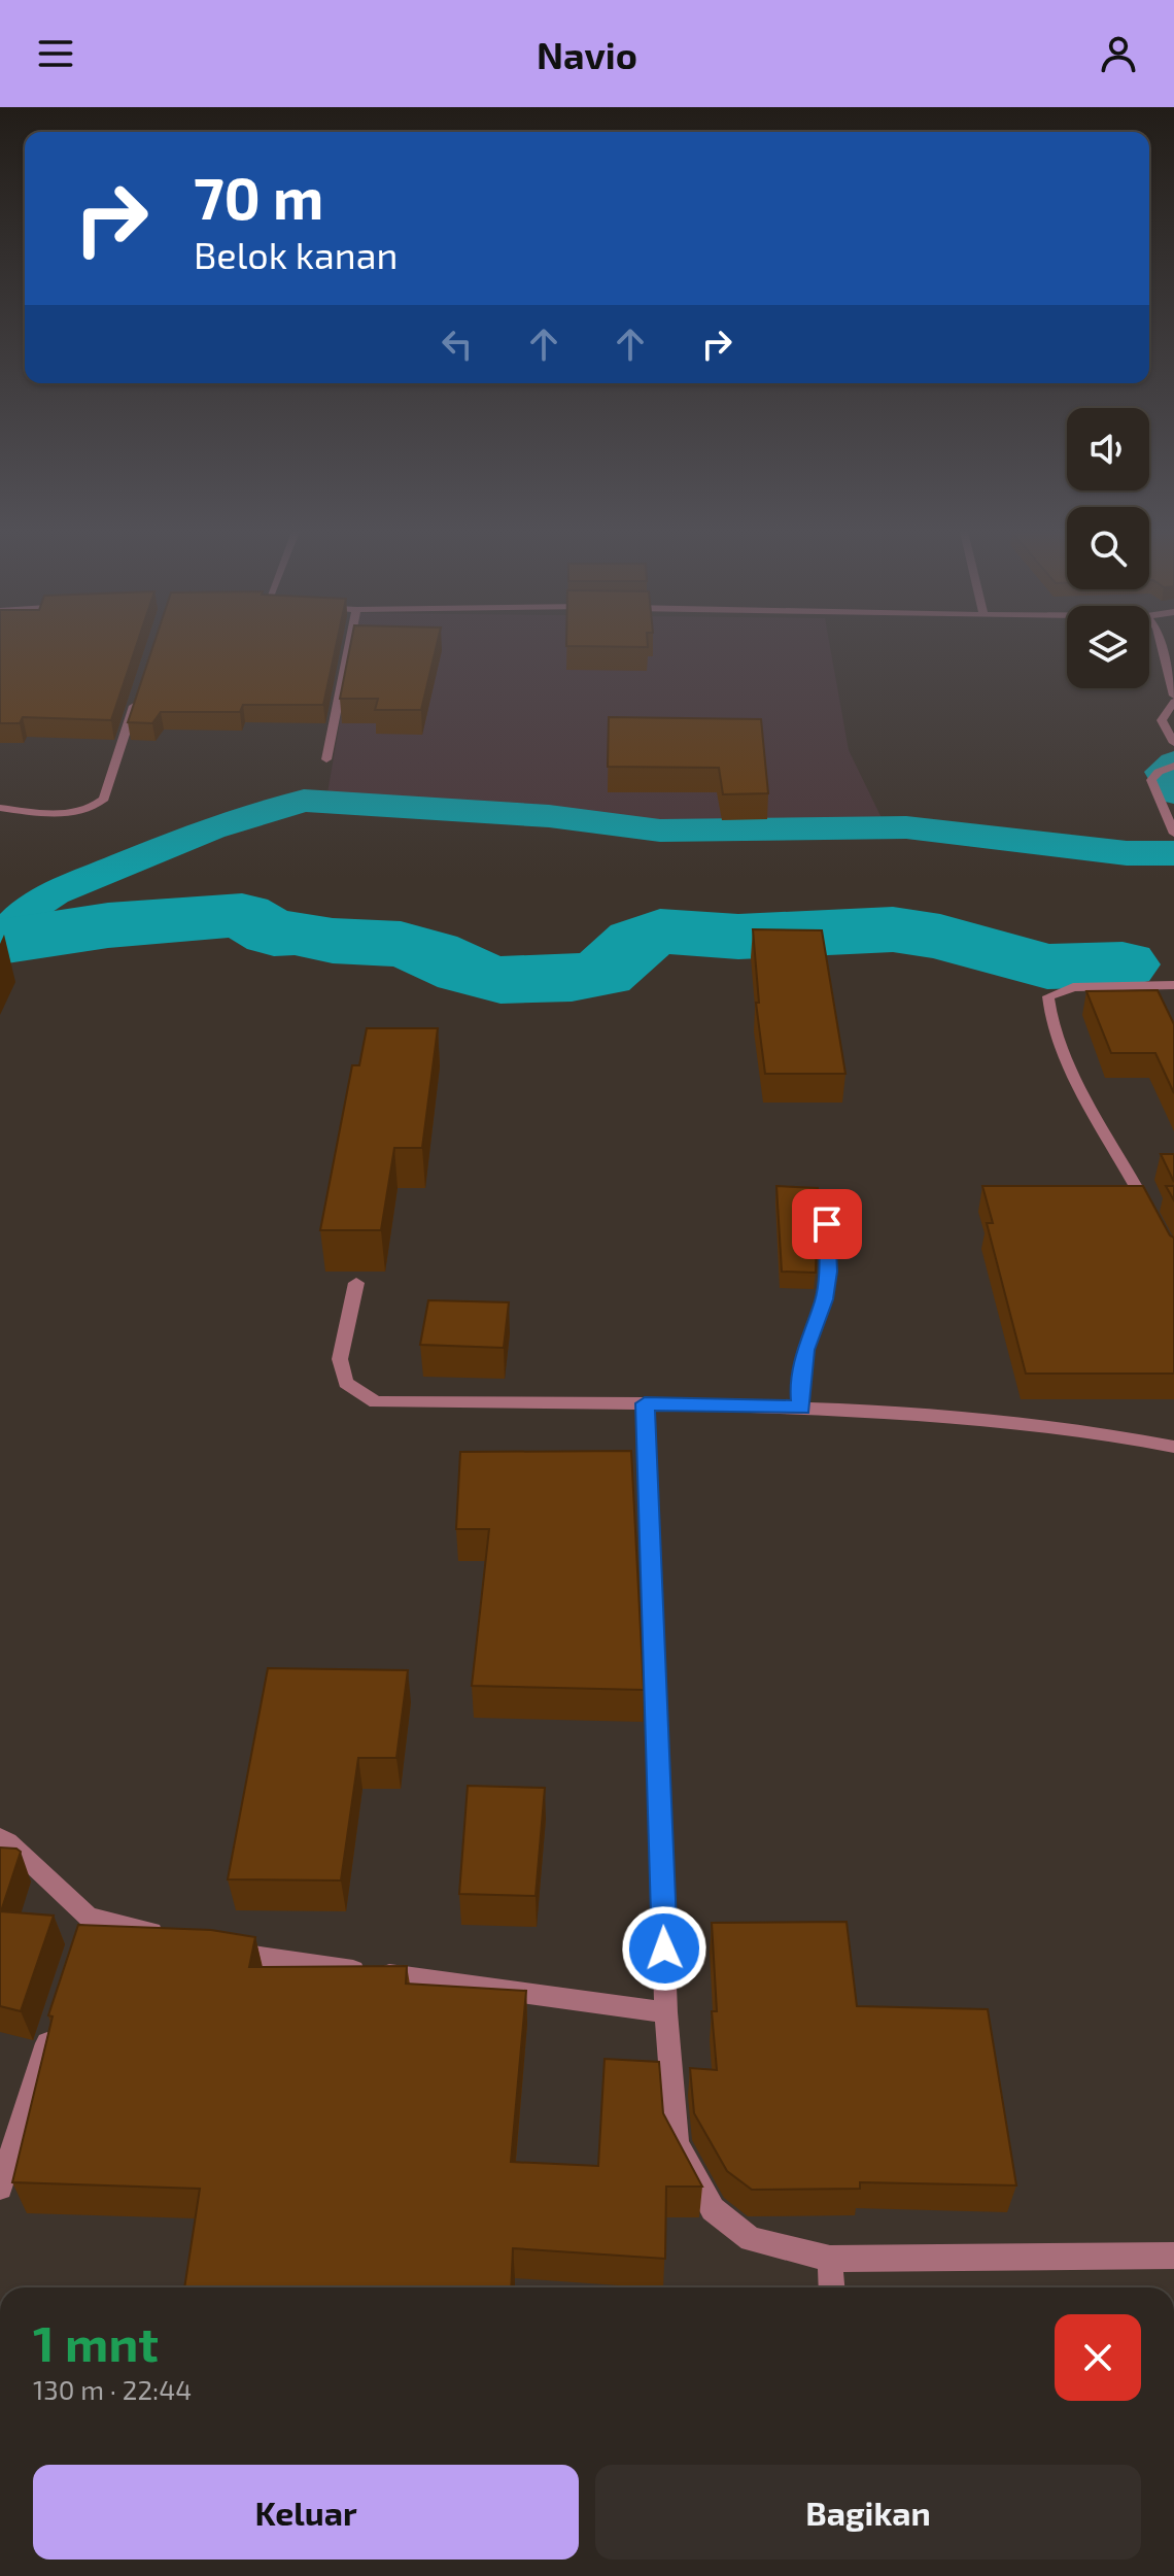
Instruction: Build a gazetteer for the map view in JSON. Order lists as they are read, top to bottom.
{
  "page": {
    "header": "Navio",
    "turn": ["70 m", "Belok kanan"],
    "heading": ["1 mnt", "130 m · 22:44"],
    "buttons": ["Keluar", "Bagikan"]
  }
}
